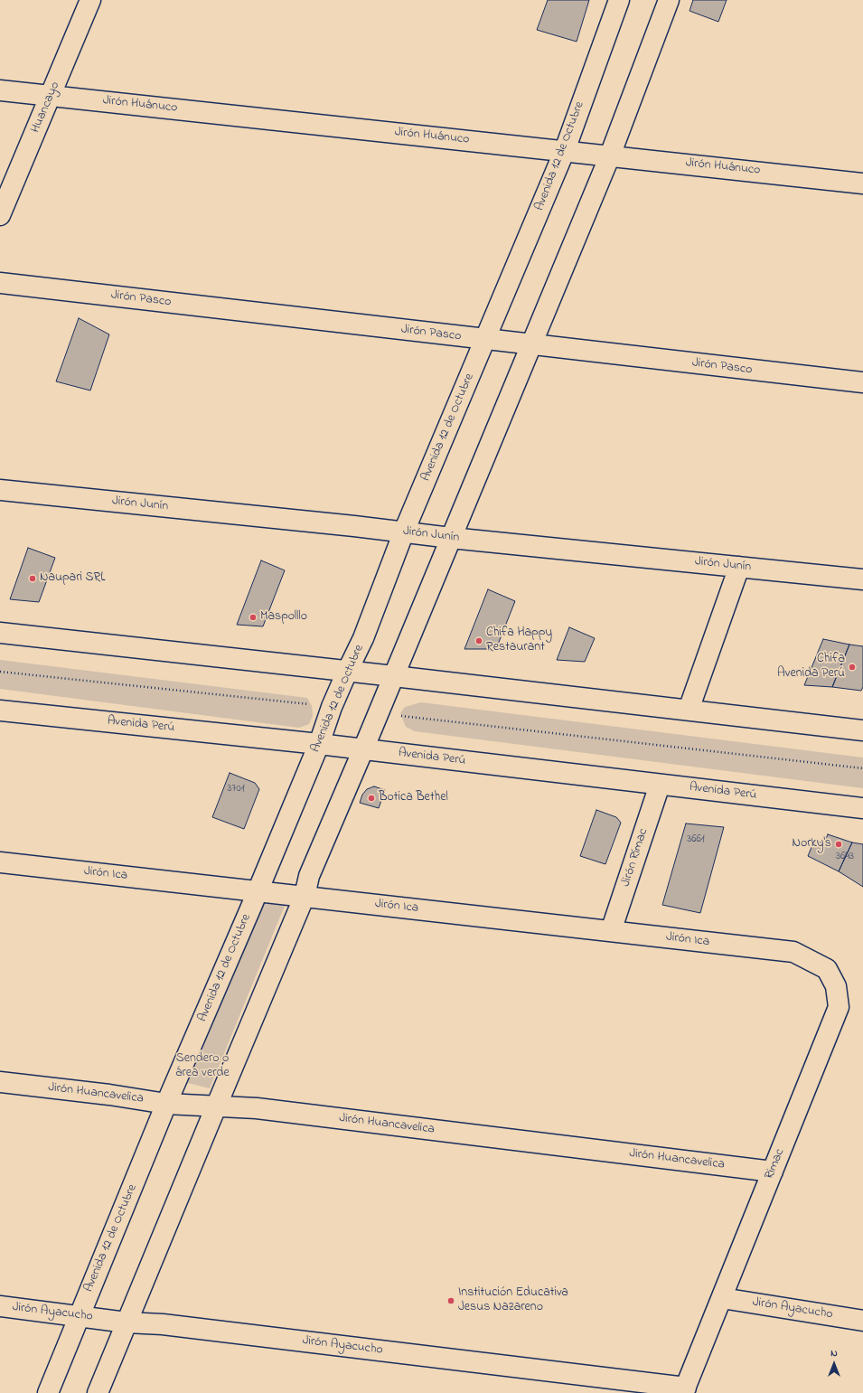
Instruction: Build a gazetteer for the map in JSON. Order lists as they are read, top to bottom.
{
  "streets": {
    "street": [
      "Jirón Huánuco",
      "Huancayo",
      "Avenida 12 de Octubre",
      "Jirón Pasco",
      "Jirón Junín",
      "Avenida Perú",
      "Jirón Rímac",
      "Jirón Ica",
      "Jirón Huancavelica",
      "Rimac",
      "Jirón Ayacucho"
    ]
  },
  "crossings": [
    ["Jirón Huánuco", "Huancayo"],
    ["Jirón Huánuco", "Avenida 12 de Octubre"],
    ["Avenida 12 de Octubre", "Jirón Pasco"],
    ["Avenida 12 de Octubre", "Jirón Junín"],
    ["Avenida 12 de Octubre", "Avenida Perú"],
    ["Avenida 12 de Octubre", "Jirón Ica"],
    ["Avenida 12 de Octubre", "Jirón Huancavelica"],
    ["Avenida 12 de Octubre", "Jirón Ayacucho"],
    ["Avenida Perú", "Jirón Rímac"],
    ["Jirón Rímac", "Jirón Ica"],
    ["Jirón Ica", "Rimac"],
    ["Jirón Huancavelica", "Rimac"],
    ["Rimac", "Jirón Ayacucho"]
  ],
  "parks": ["Sendero o área verde"],
  "places": [
    "Naupari SRL",
    "Maspolllo",
    "Chifa Happy Restaurant",
    "Chifa Avenida Perú",
    "Botica Bethel",
    "Norky's",
    "Institución Educativa Jesus Nazareno"
  ],
  "house_numbers": ["3701", "3661", "3643"],
  "north": "top"
}
